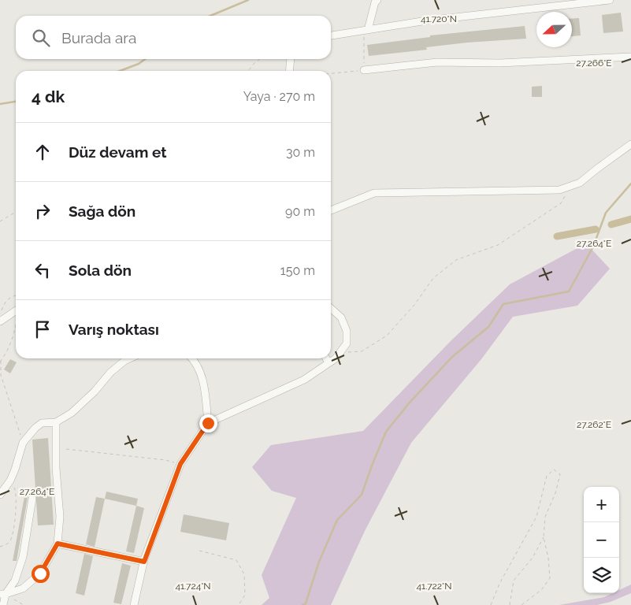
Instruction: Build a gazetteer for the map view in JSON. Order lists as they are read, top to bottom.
{
  "north": "left",
  "page": {
    "search": "Burada ara",
    "heading": ["4 dk", "Yaya · 270 m"],
    "list": [
      ["Düz devam et", "30 m"],
      ["Sağa dön", "90 m"],
      ["Sola dön", "150 m"],
      "Varış noktası"
    ],
    "map_buttons": ["+", "−"]
  },
  "coordinates": [
    "41.720°N",
    "27.266°E",
    "27.264°E",
    "27.262°E",
    "41.724°N",
    "41.722°N"
  ]
}
